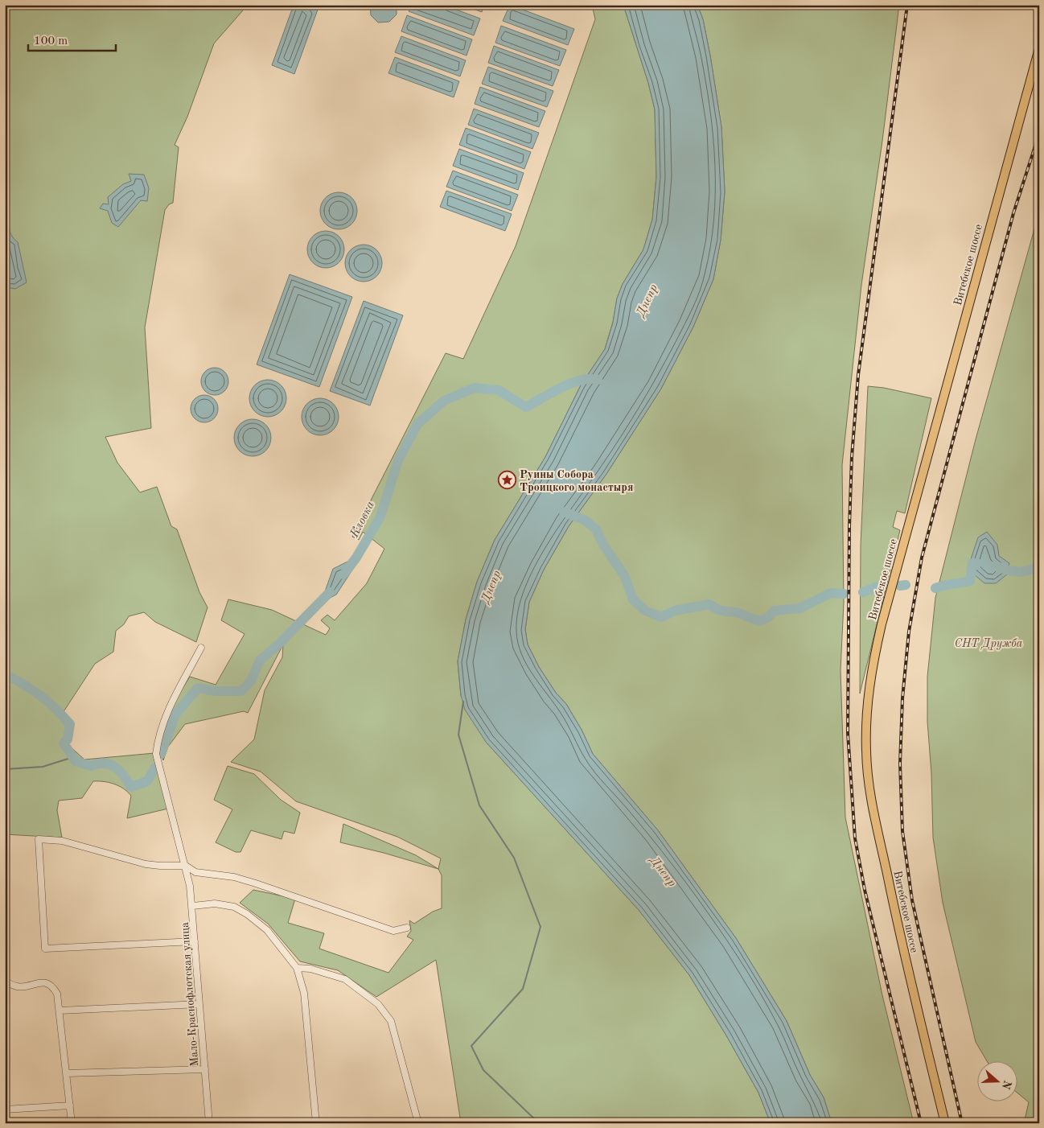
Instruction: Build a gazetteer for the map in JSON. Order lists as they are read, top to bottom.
{
  "streets": {
    "main road": ["Витебское шоссе"],
    "street": ["Мало-Краснофлотская улица"]
  },
  "water": ["Днепр", "Кловка"],
  "parks": ["СНТ Дружба"],
  "places": {
    "place": ["Руины Собора Троицкого монастыря"]
  },
  "scale_bar": "100 m",
  "north": "right"
}
